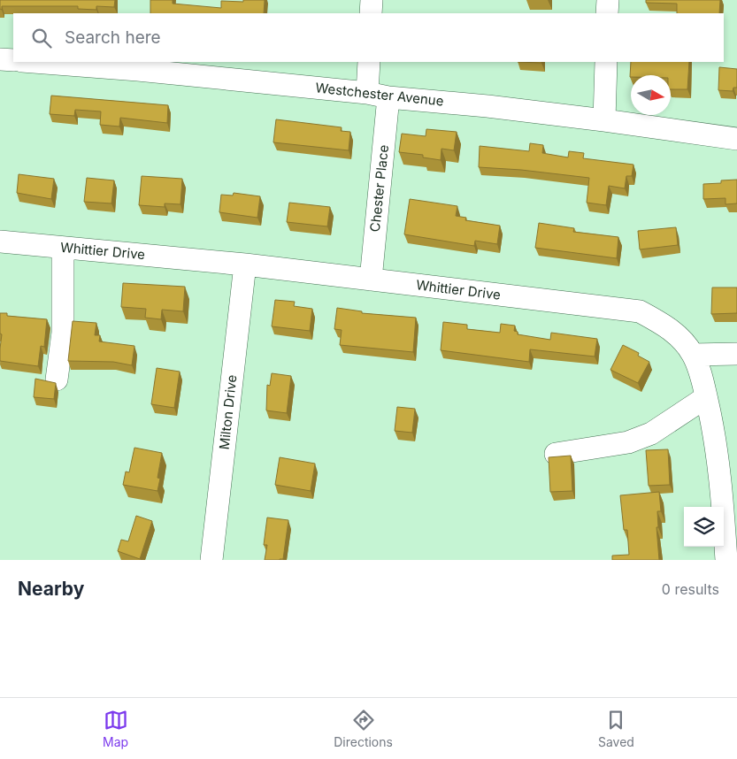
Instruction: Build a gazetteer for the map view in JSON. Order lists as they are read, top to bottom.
{
  "streets": {
    "street": [
      "Westchester Avenue",
      "Chester Place",
      "Whittier Drive",
      "Milton Drive"
    ]
  },
  "crossings": [
    ["Westchester Avenue", "Chester Place"],
    ["Chester Place", "Whittier Drive"],
    ["Whittier Drive", "Milton Drive"]
  ],
  "north": "right",
  "page": {
    "search": "Search here",
    "heading": ["Nearby", "0 results"],
    "nav": ["Map", "Directions", "Saved"]
  }
}
